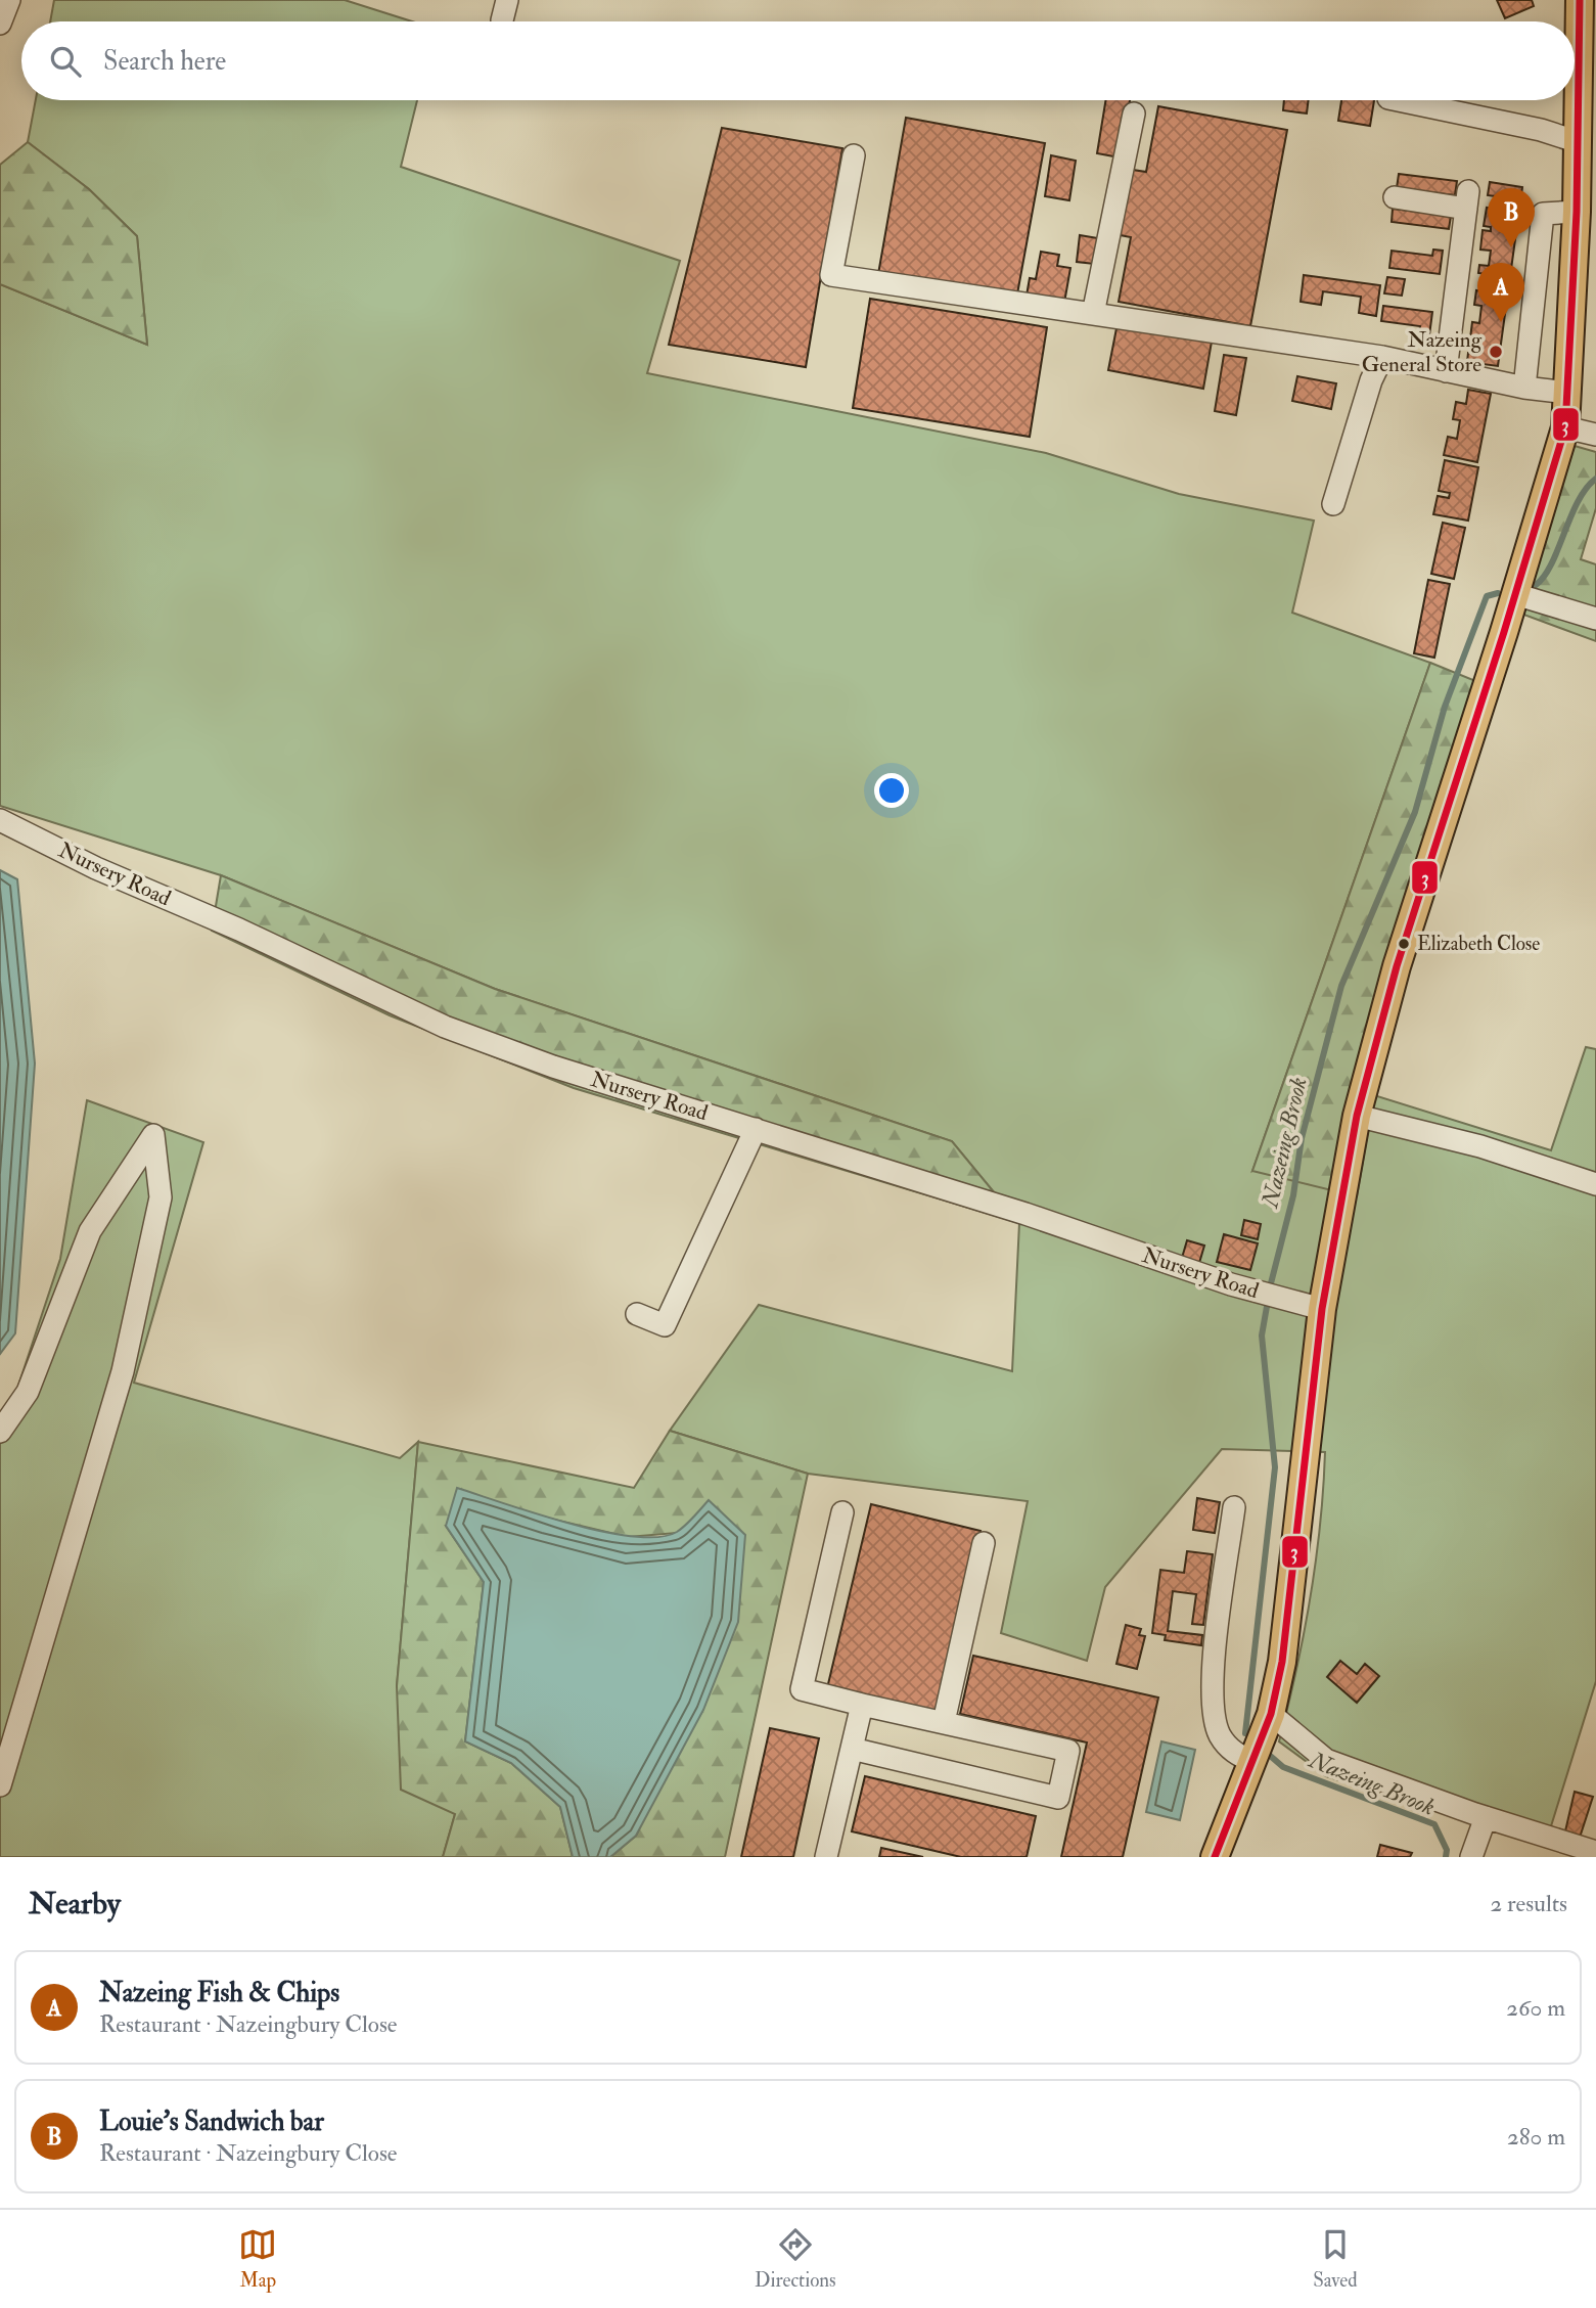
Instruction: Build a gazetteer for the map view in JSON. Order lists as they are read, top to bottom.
{
  "streets": {
    "street": ["Nursery Road"]
  },
  "water": ["Nazeing Brook"],
  "places": ["Nazeing General Store", "Elizabeth Close"],
  "lines": ["transit line 3"],
  "page": {
    "search": "Search here",
    "pins": ["B", "A"],
    "heading": ["Nearby", "2 results"],
    "list": [
      {
        "mark": "A",
        "name": "Nazeing Fish & Chips",
        "note": "Restaurant · Nazeingbury Close",
        "value": "260 m"
      },
      {
        "mark": "B",
        "name": "Louie’s Sandwich bar",
        "note": "Restaurant · Nazeingbury Close",
        "value": "280 m"
      }
    ],
    "nav": ["Map", "Directions", "Saved"]
  }
}
